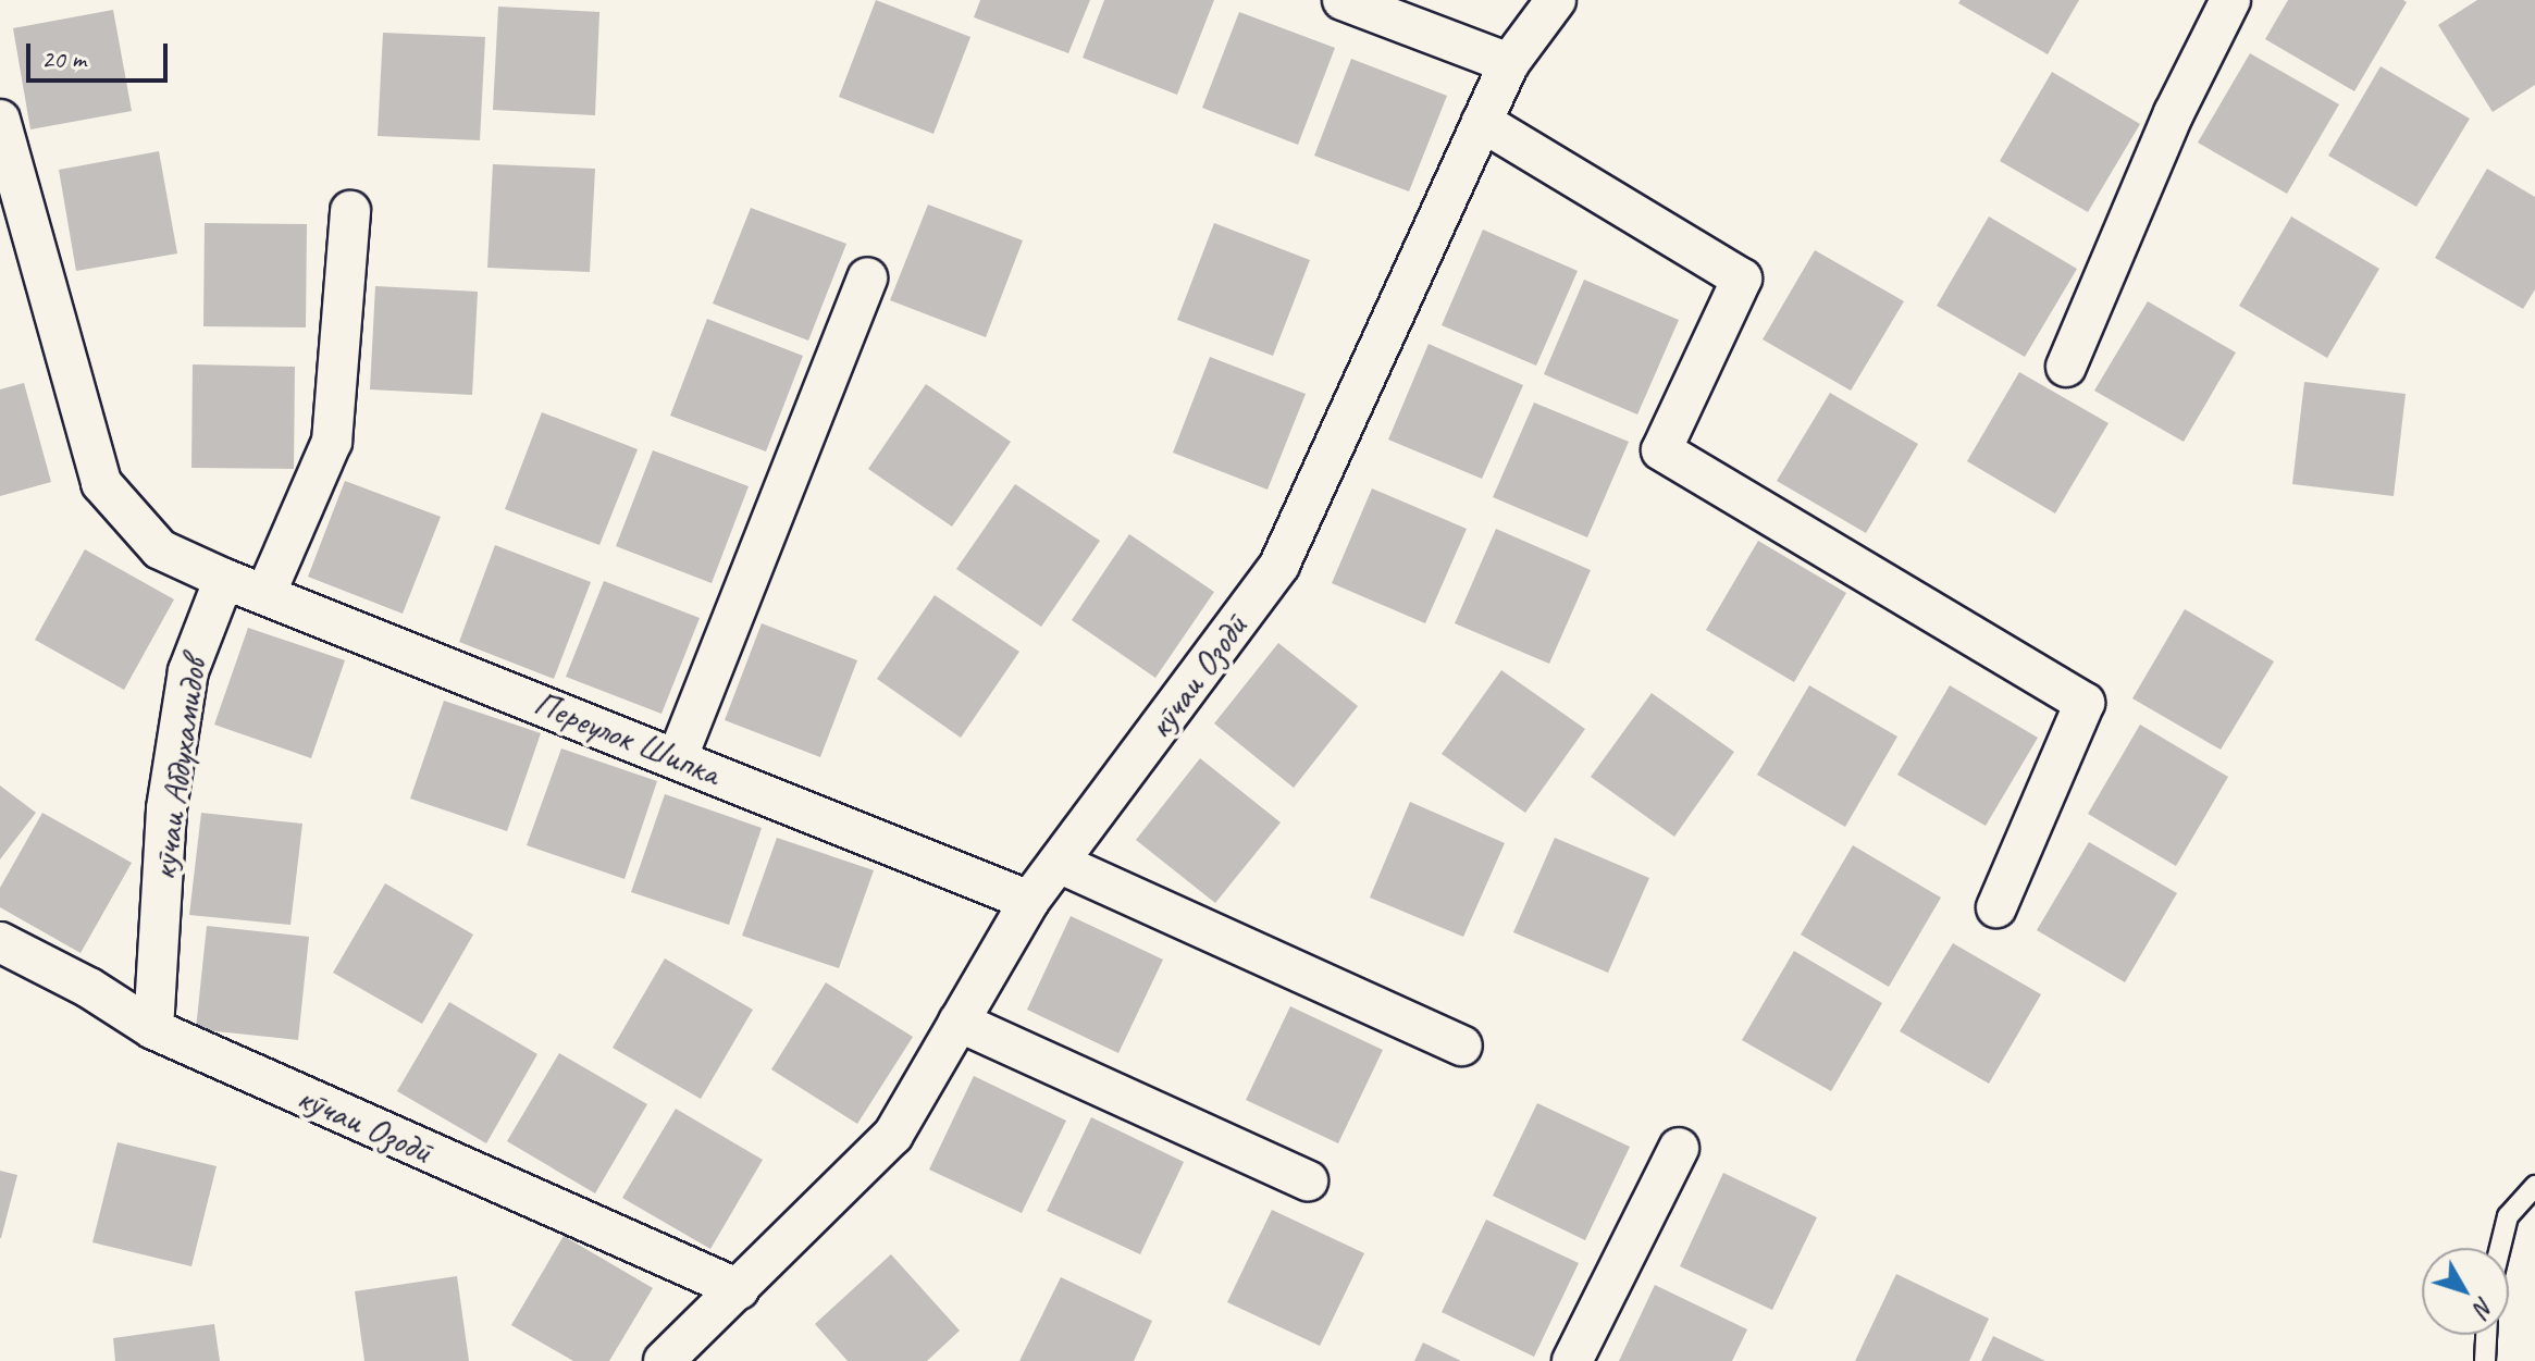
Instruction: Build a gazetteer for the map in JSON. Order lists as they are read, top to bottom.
{
  "streets": {
    "street": ["кӯчаи Озодӣ", "Переулок Шипка", "кӯчаи Абдухамидов"]
  },
  "crossings": [
    ["кӯчаи Озодӣ", "Переулок Шипка"],
    ["кӯчаи Озодӣ", "кӯчаи Абдухамидов"],
    ["Переулок Шипка", "кӯчаи Абдухамидов"]
  ],
  "scale_bar": "20 m",
  "north": "bottom right"
}
